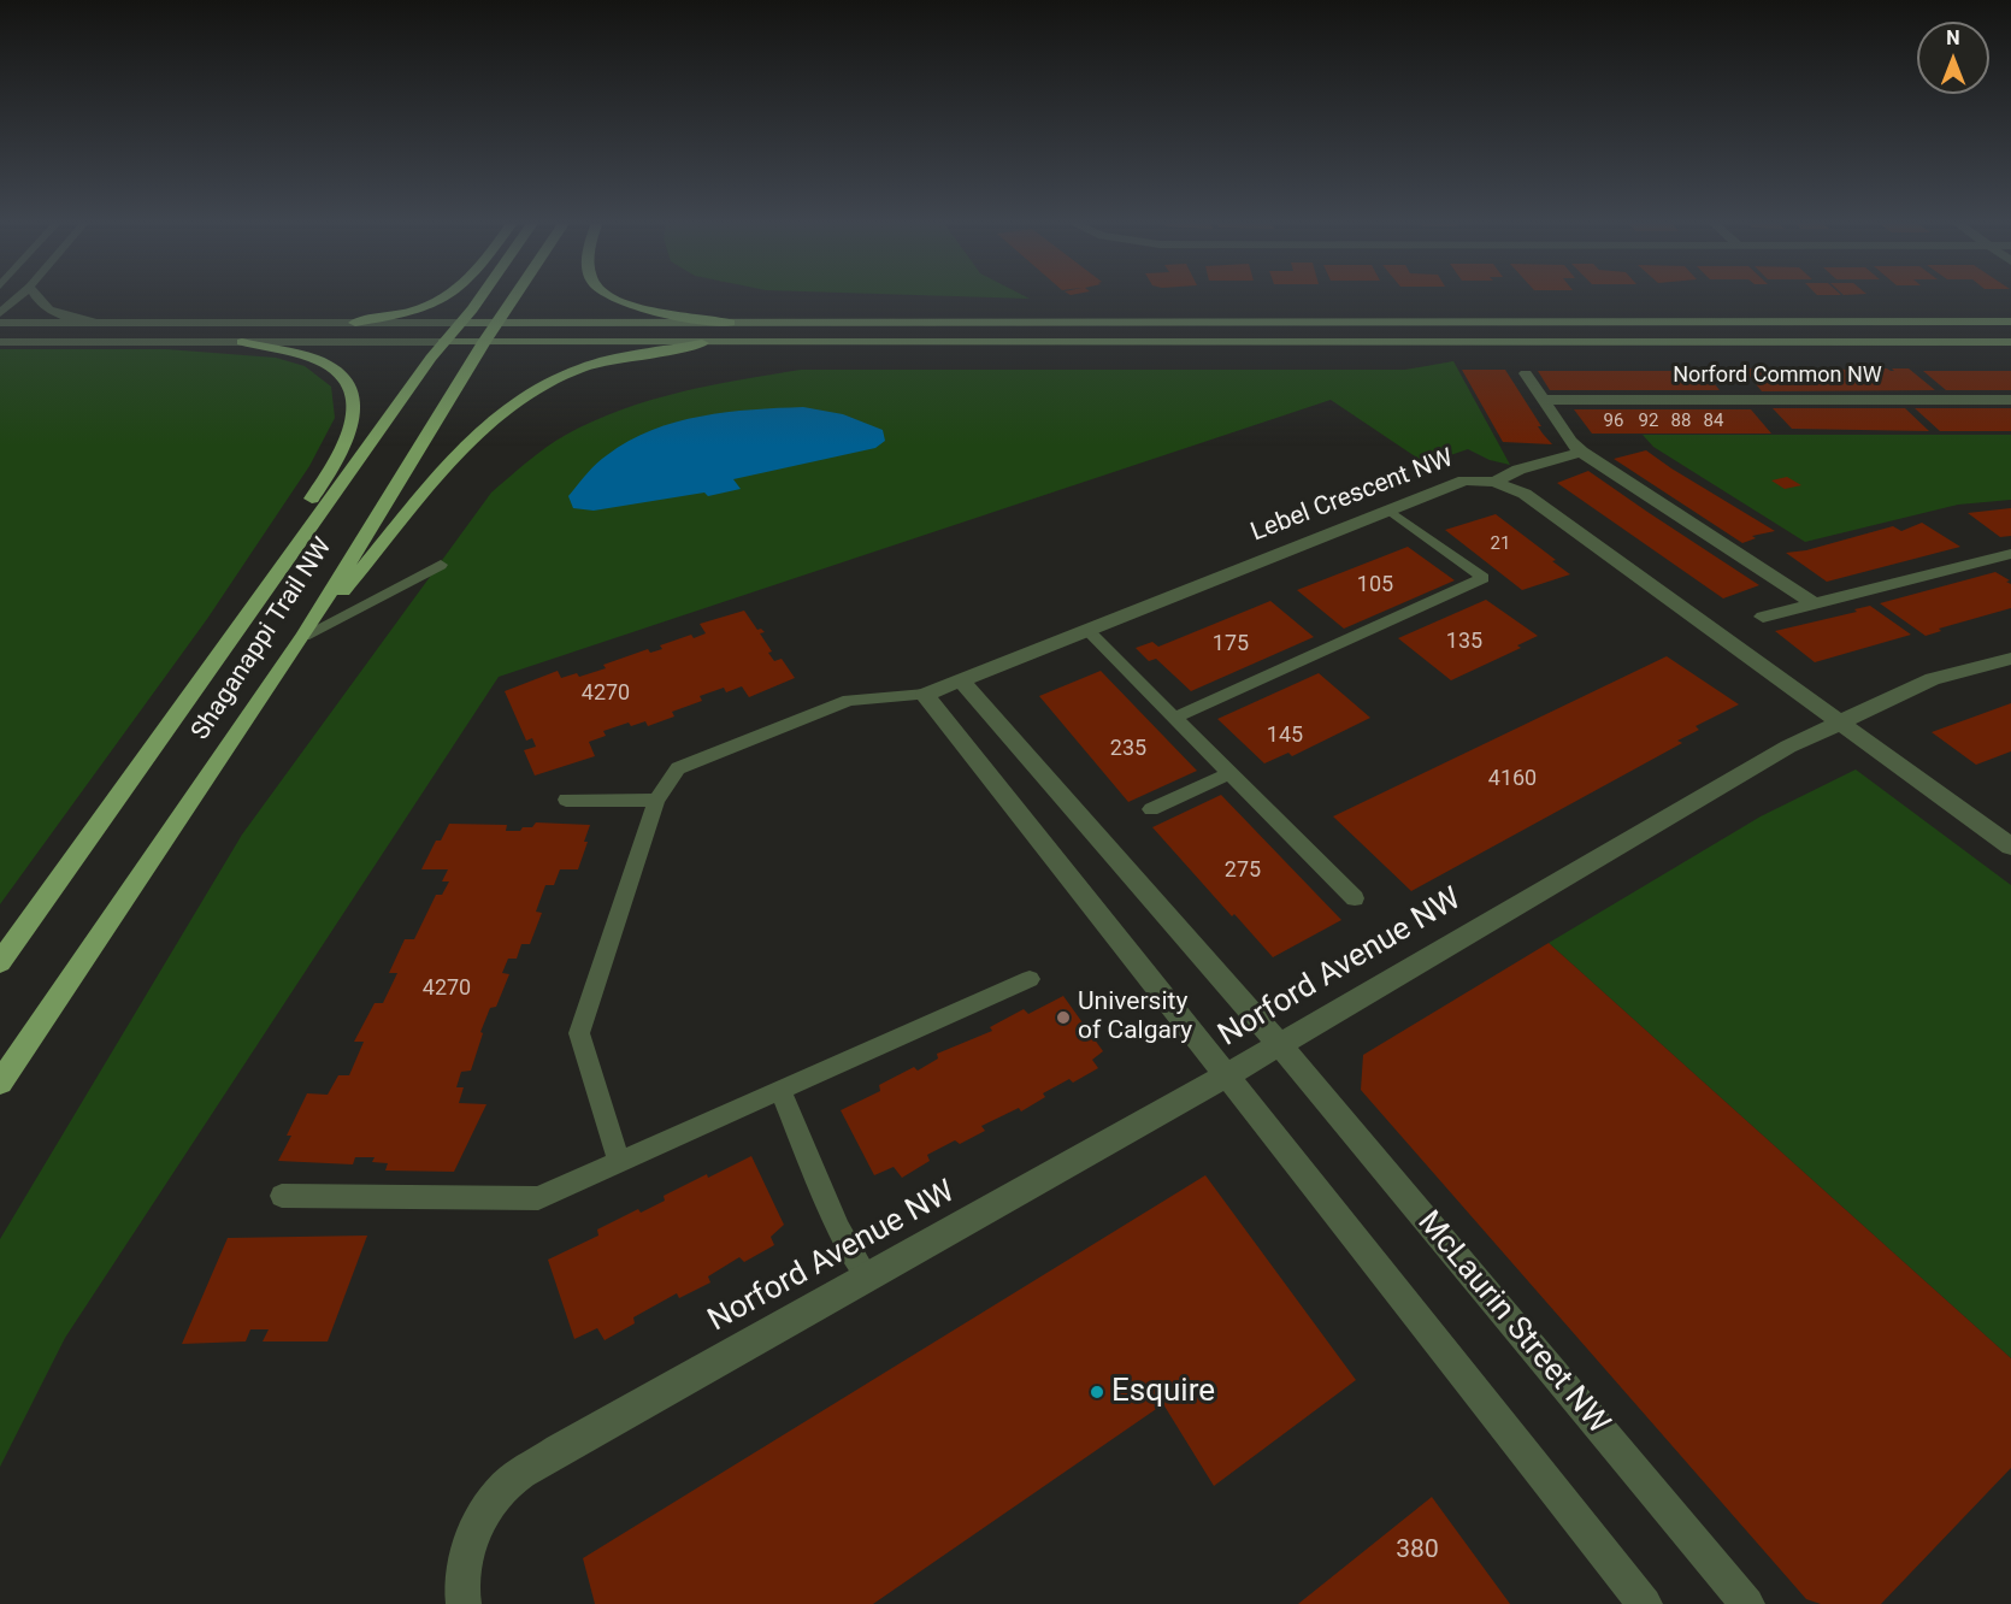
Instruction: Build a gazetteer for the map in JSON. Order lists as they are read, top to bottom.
{
  "streets": {
    "main road": ["Shaganappi Trail NW"],
    "street": [
      "Norford Common NW",
      "Lebel Crescent NW",
      "Norford Avenue NW",
      "McLaurin Street NW"
    ]
  },
  "crossings": [
    ["Lebel Crescent NW", "Norford Avenue NW"],
    ["Norford Avenue NW", "McLaurin Street NW"]
  ],
  "places": ["University of Calgary", "Esquire"],
  "house_numbers": [
    "96",
    "92",
    "88",
    "84",
    "21",
    "105",
    "135",
    "175",
    "4270",
    "145",
    "235",
    "4160",
    "275",
    "4270",
    "380"
  ],
  "north": "top"
}
